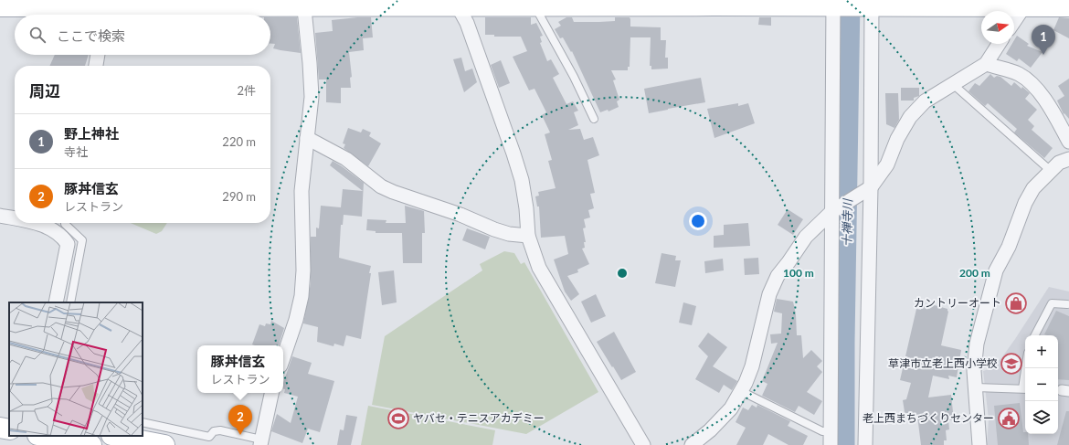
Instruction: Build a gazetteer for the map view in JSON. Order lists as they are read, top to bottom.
{
  "water": ["十禅寺川"],
  "places": {
    "shop": ["カントリーオート"],
    "school or university": ["草津市立老上西小学校"],
    "sports": ["ヤバセ・テニスアカデミー"],
    "public building": ["老上西まちづくりセンター"]
  },
  "north": "right",
  "page": {
    "search": "ここで検索",
    "pins": ["1", "2"],
    "heading": ["周辺", "2件"],
    "list": [
      {
        "mark": "1",
        "name": "野上神社",
        "note": "寺社",
        "value": "220 m"
      },
      {
        "mark": "2",
        "name": "豚丼信玄",
        "note": "レストラン",
        "value": "290 m"
      }
    ],
    "map_buttons": ["+", "−"],
    "popup": ["豚丼信玄", "レストラン"]
  },
  "rings": ["100 m", "200 m"]
}
